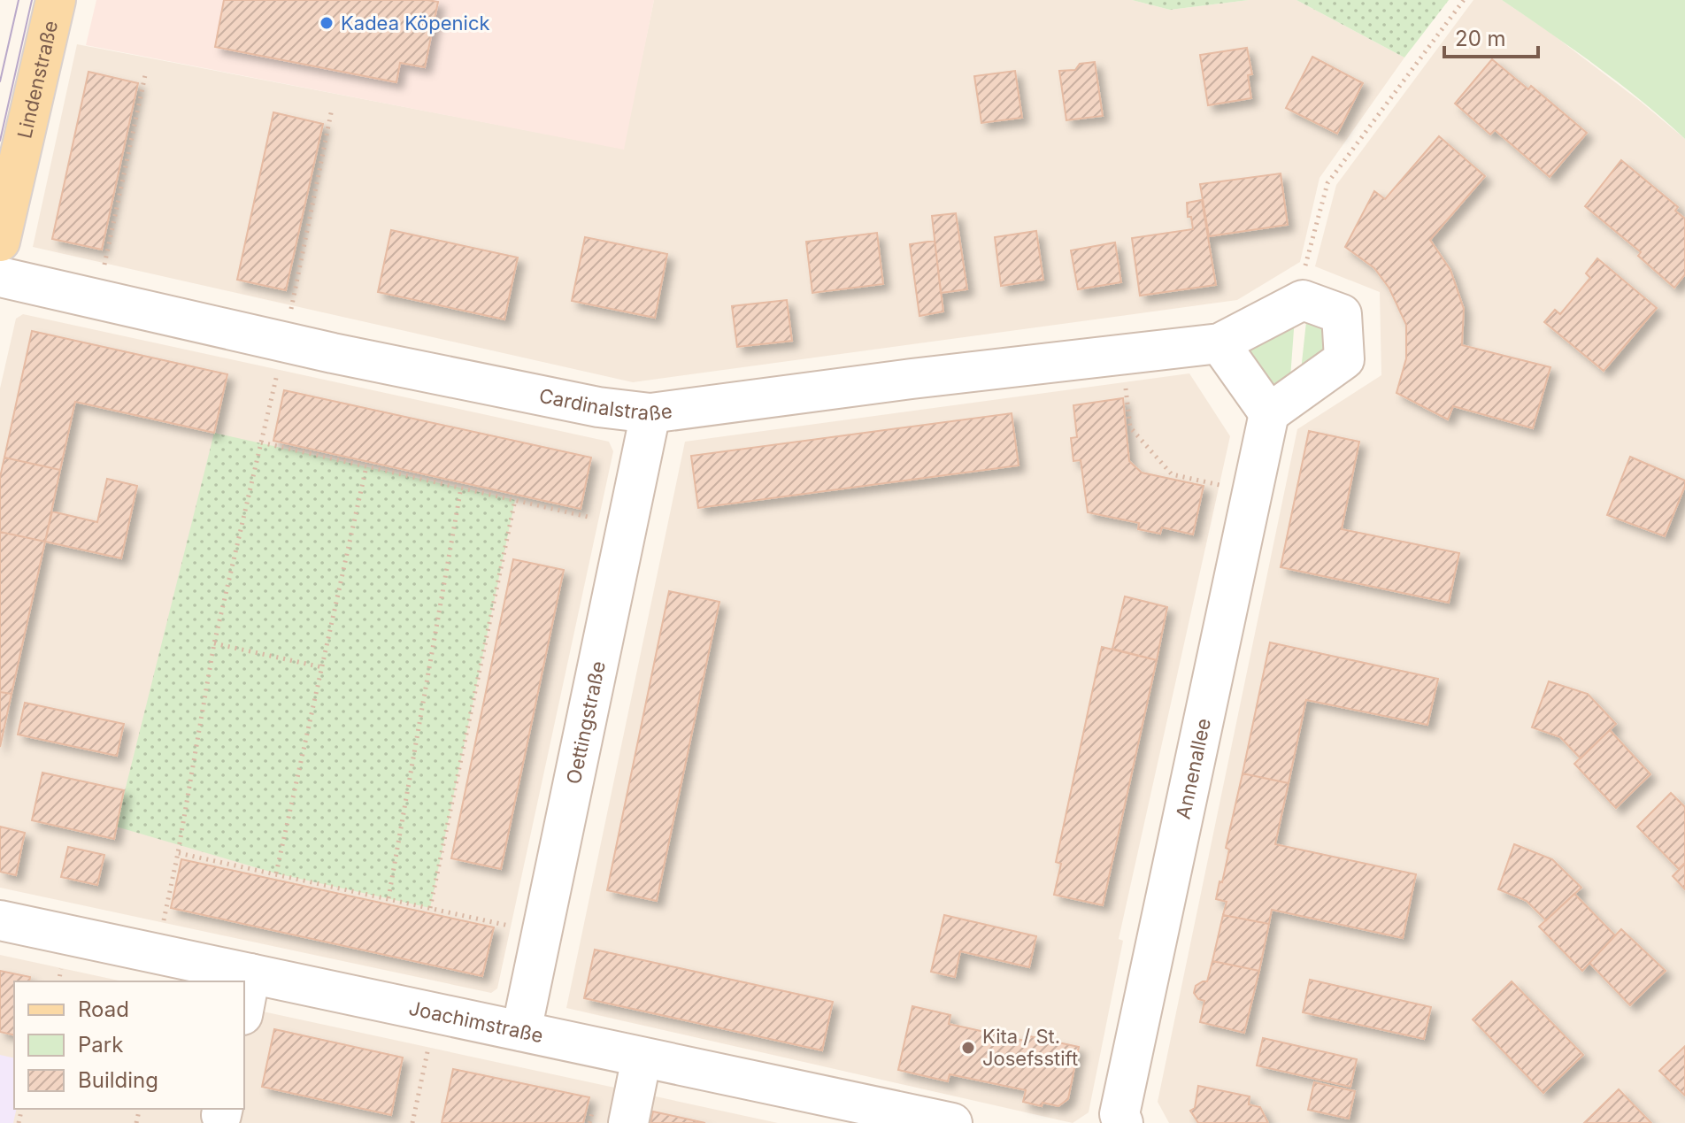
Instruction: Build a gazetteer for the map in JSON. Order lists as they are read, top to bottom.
{
  "streets": {
    "main road": ["Lindenstraße"],
    "street": [
      "Cardinalstraße",
      "Oettingstraße",
      "Annenallee",
      "Joachimstraße"
    ]
  },
  "crossings": [
    ["Cardinalstraße", "Oettingstraße"],
    ["Oettingstraße", "Joachimstraße"]
  ],
  "places": ["Kadea Köpenick", "Kita / St. Josefsstift"],
  "legend": ["Road", "Park", "Building"],
  "scale_bar": "20 m"
}
